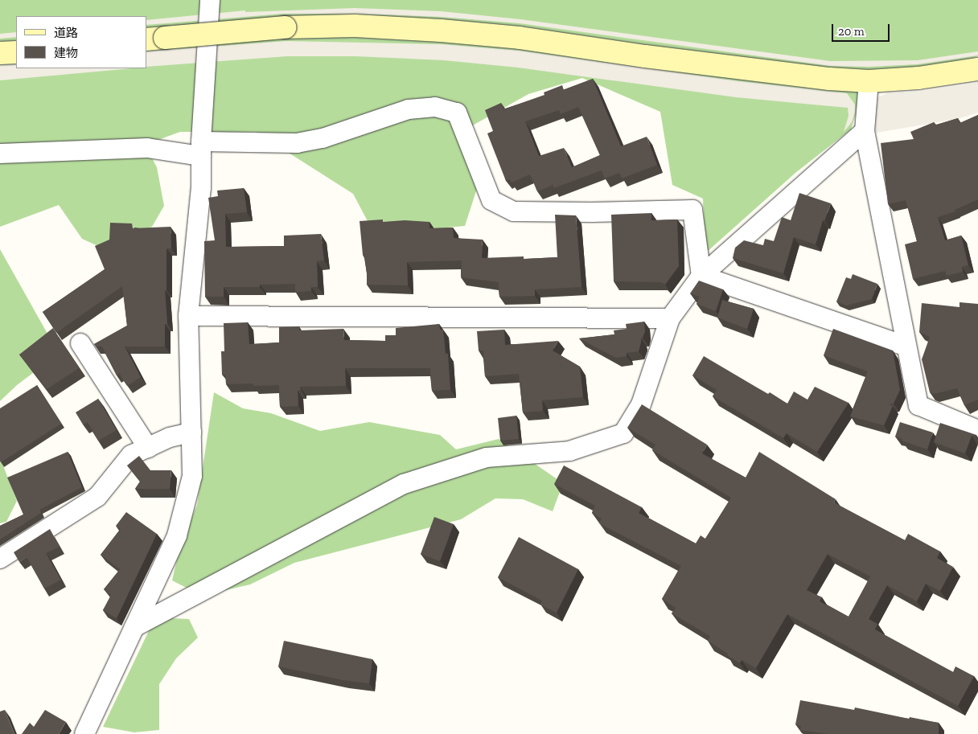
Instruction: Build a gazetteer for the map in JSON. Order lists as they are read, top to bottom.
{
  "legend": ["道路", "建物"],
  "scale_bar": "20 m"
}
